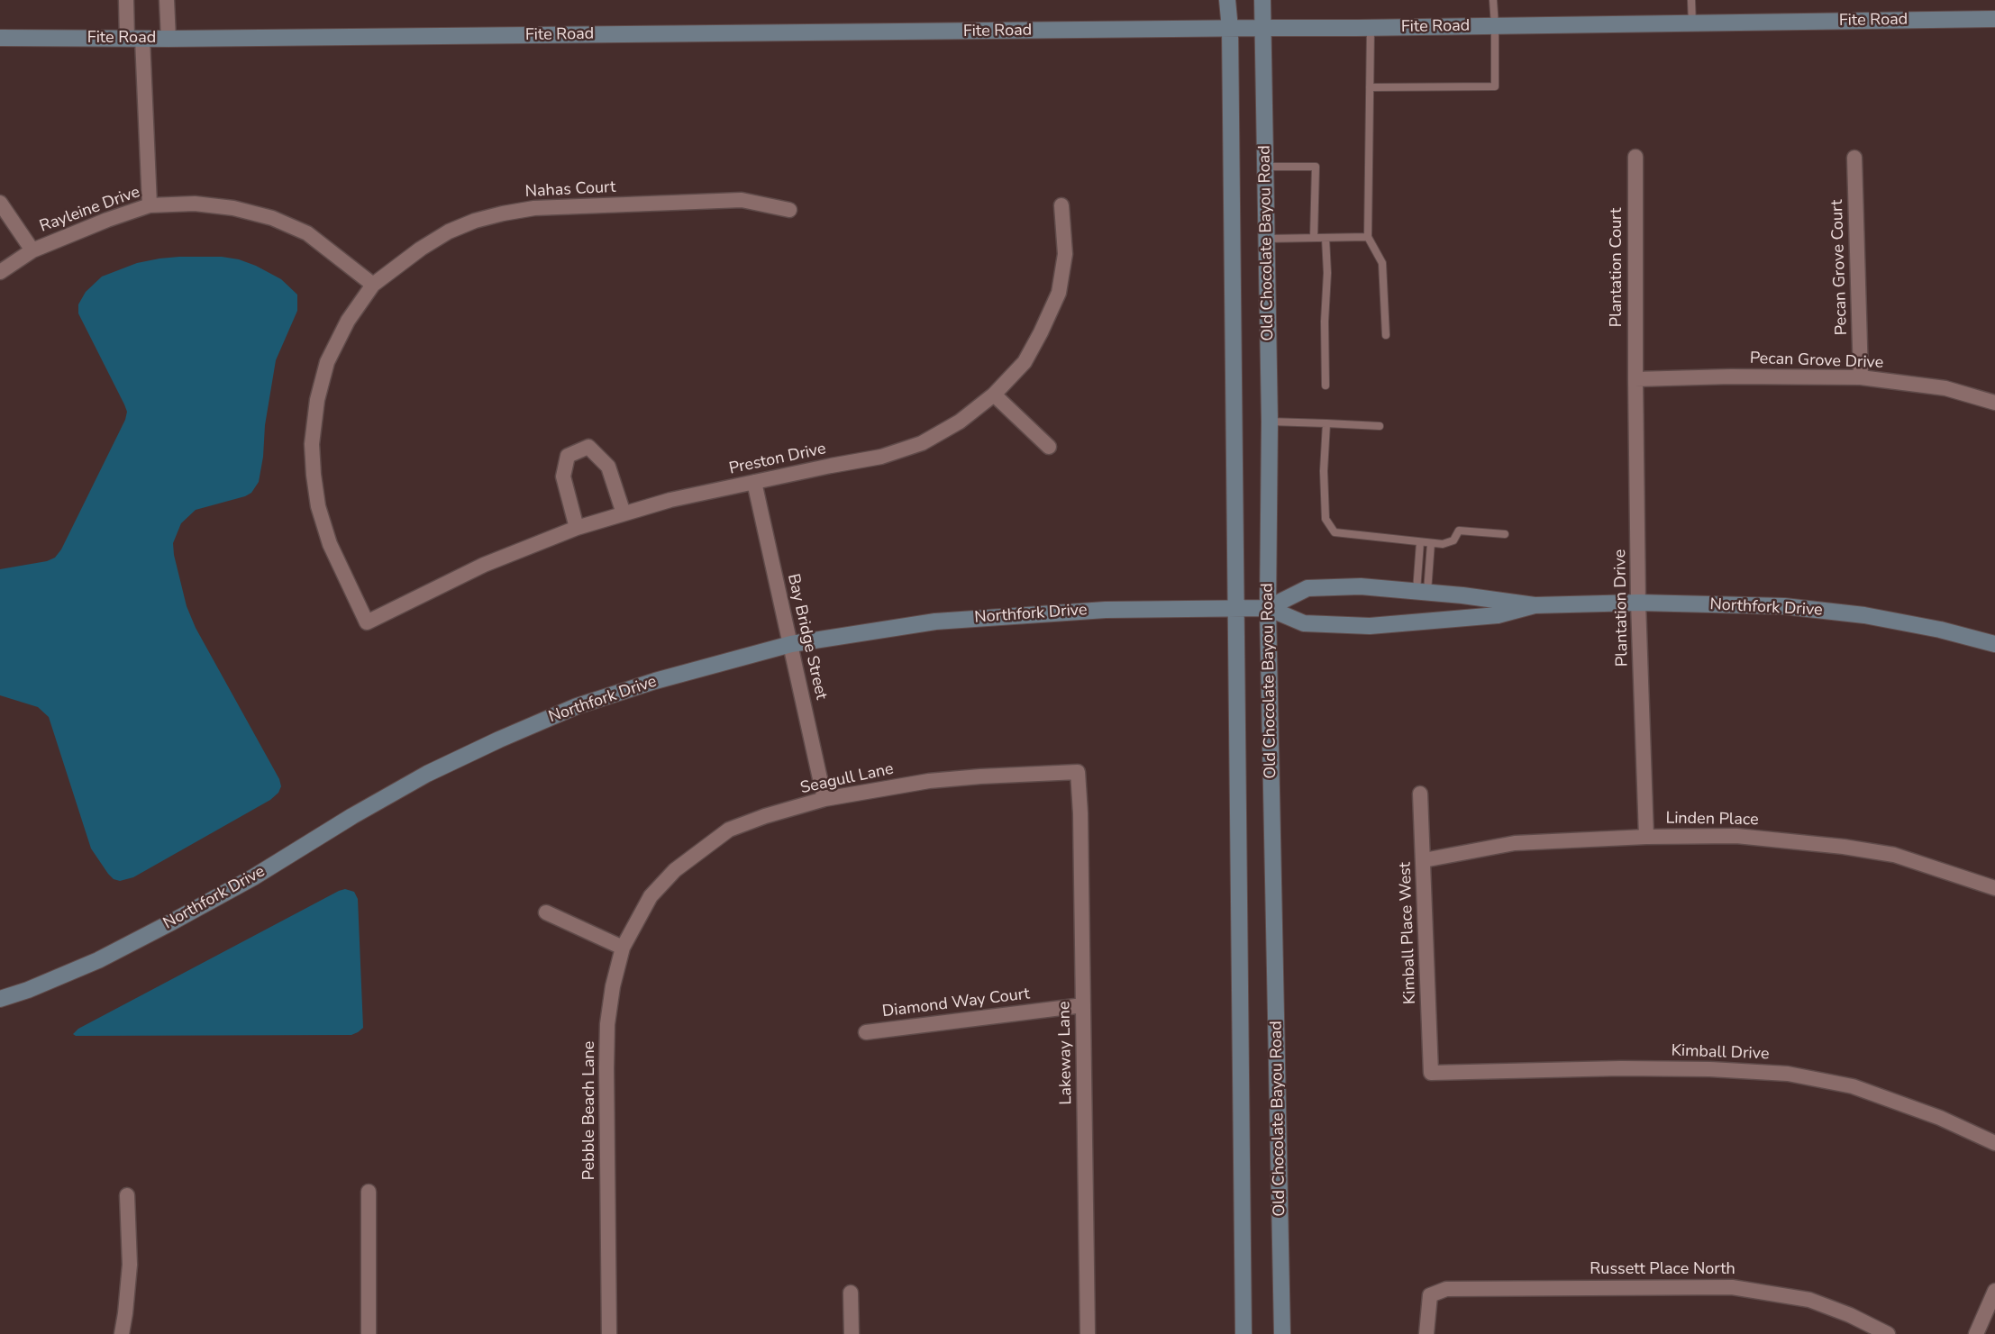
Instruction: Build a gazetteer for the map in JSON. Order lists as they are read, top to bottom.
{
  "streets": {
    "street": [
      "Fite Road",
      "Nahas Court",
      "Rayleine Drive",
      "Old Chocolate Bayou Road",
      "Plantation Court",
      "Pecan Grove Court",
      "Pecan Grove Drive",
      "Preston Drive",
      "Plantation Drive",
      "Northfork Drive",
      "Bay Bridge Street",
      "Seagull Lane",
      "Linden Place",
      "Kimball Place West",
      "Diamond Way Court",
      "Lakeway Lane",
      "Kimball Drive",
      "Pebble Beach Lane",
      "Russett Place North"
    ]
  },
  "crossings": [
    ["Fite Road", "Old Chocolate Bayou Road"],
    ["Nahas Court", "Rayleine Drive"],
    ["Nahas Court", "Preston Drive"],
    ["Old Chocolate Bayou Road", "Northfork Drive"],
    ["Plantation Court", "Pecan Grove Drive"],
    ["Plantation Court", "Plantation Drive"],
    ["Pecan Grove Court", "Pecan Grove Drive"],
    ["Pecan Grove Drive", "Plantation Drive"],
    ["Preston Drive", "Bay Bridge Street"],
    ["Plantation Drive", "Northfork Drive"],
    ["Plantation Drive", "Linden Place"],
    ["Northfork Drive", "Bay Bridge Street"],
    ["Bay Bridge Street", "Seagull Lane"],
    ["Seagull Lane", "Lakeway Lane"],
    ["Seagull Lane", "Pebble Beach Lane"],
    ["Linden Place", "Kimball Place West"],
    ["Kimball Place West", "Kimball Drive"],
    ["Diamond Way Court", "Lakeway Lane"]
  ]
}
